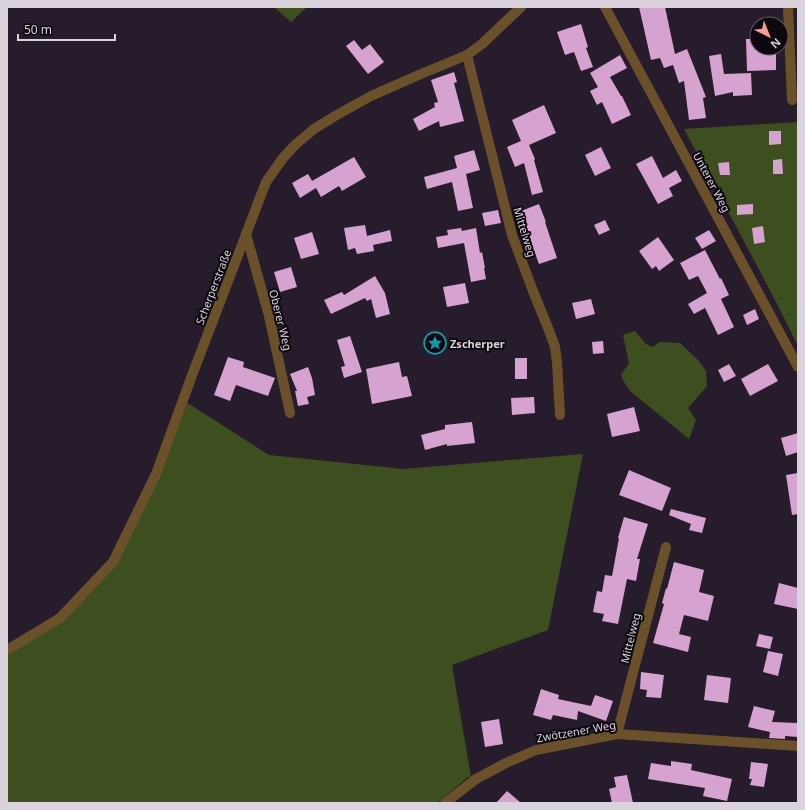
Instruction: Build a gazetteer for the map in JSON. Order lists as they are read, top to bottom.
{
  "streets": {
    "street": [
      "Unterer Weg",
      "Mittelweg",
      "Scherperstraße",
      "Oberer Weg",
      "Zwötzener Weg"
    ]
  },
  "crossings": [
    ["Mittelweg", "Scherperstraße"],
    ["Mittelweg", "Zwötzener Weg"],
    ["Scherperstraße", "Oberer Weg"]
  ],
  "places": {
    "place": ["Zscherper"]
  },
  "scale_bar": "50 m",
  "north": "bottom right"
}
